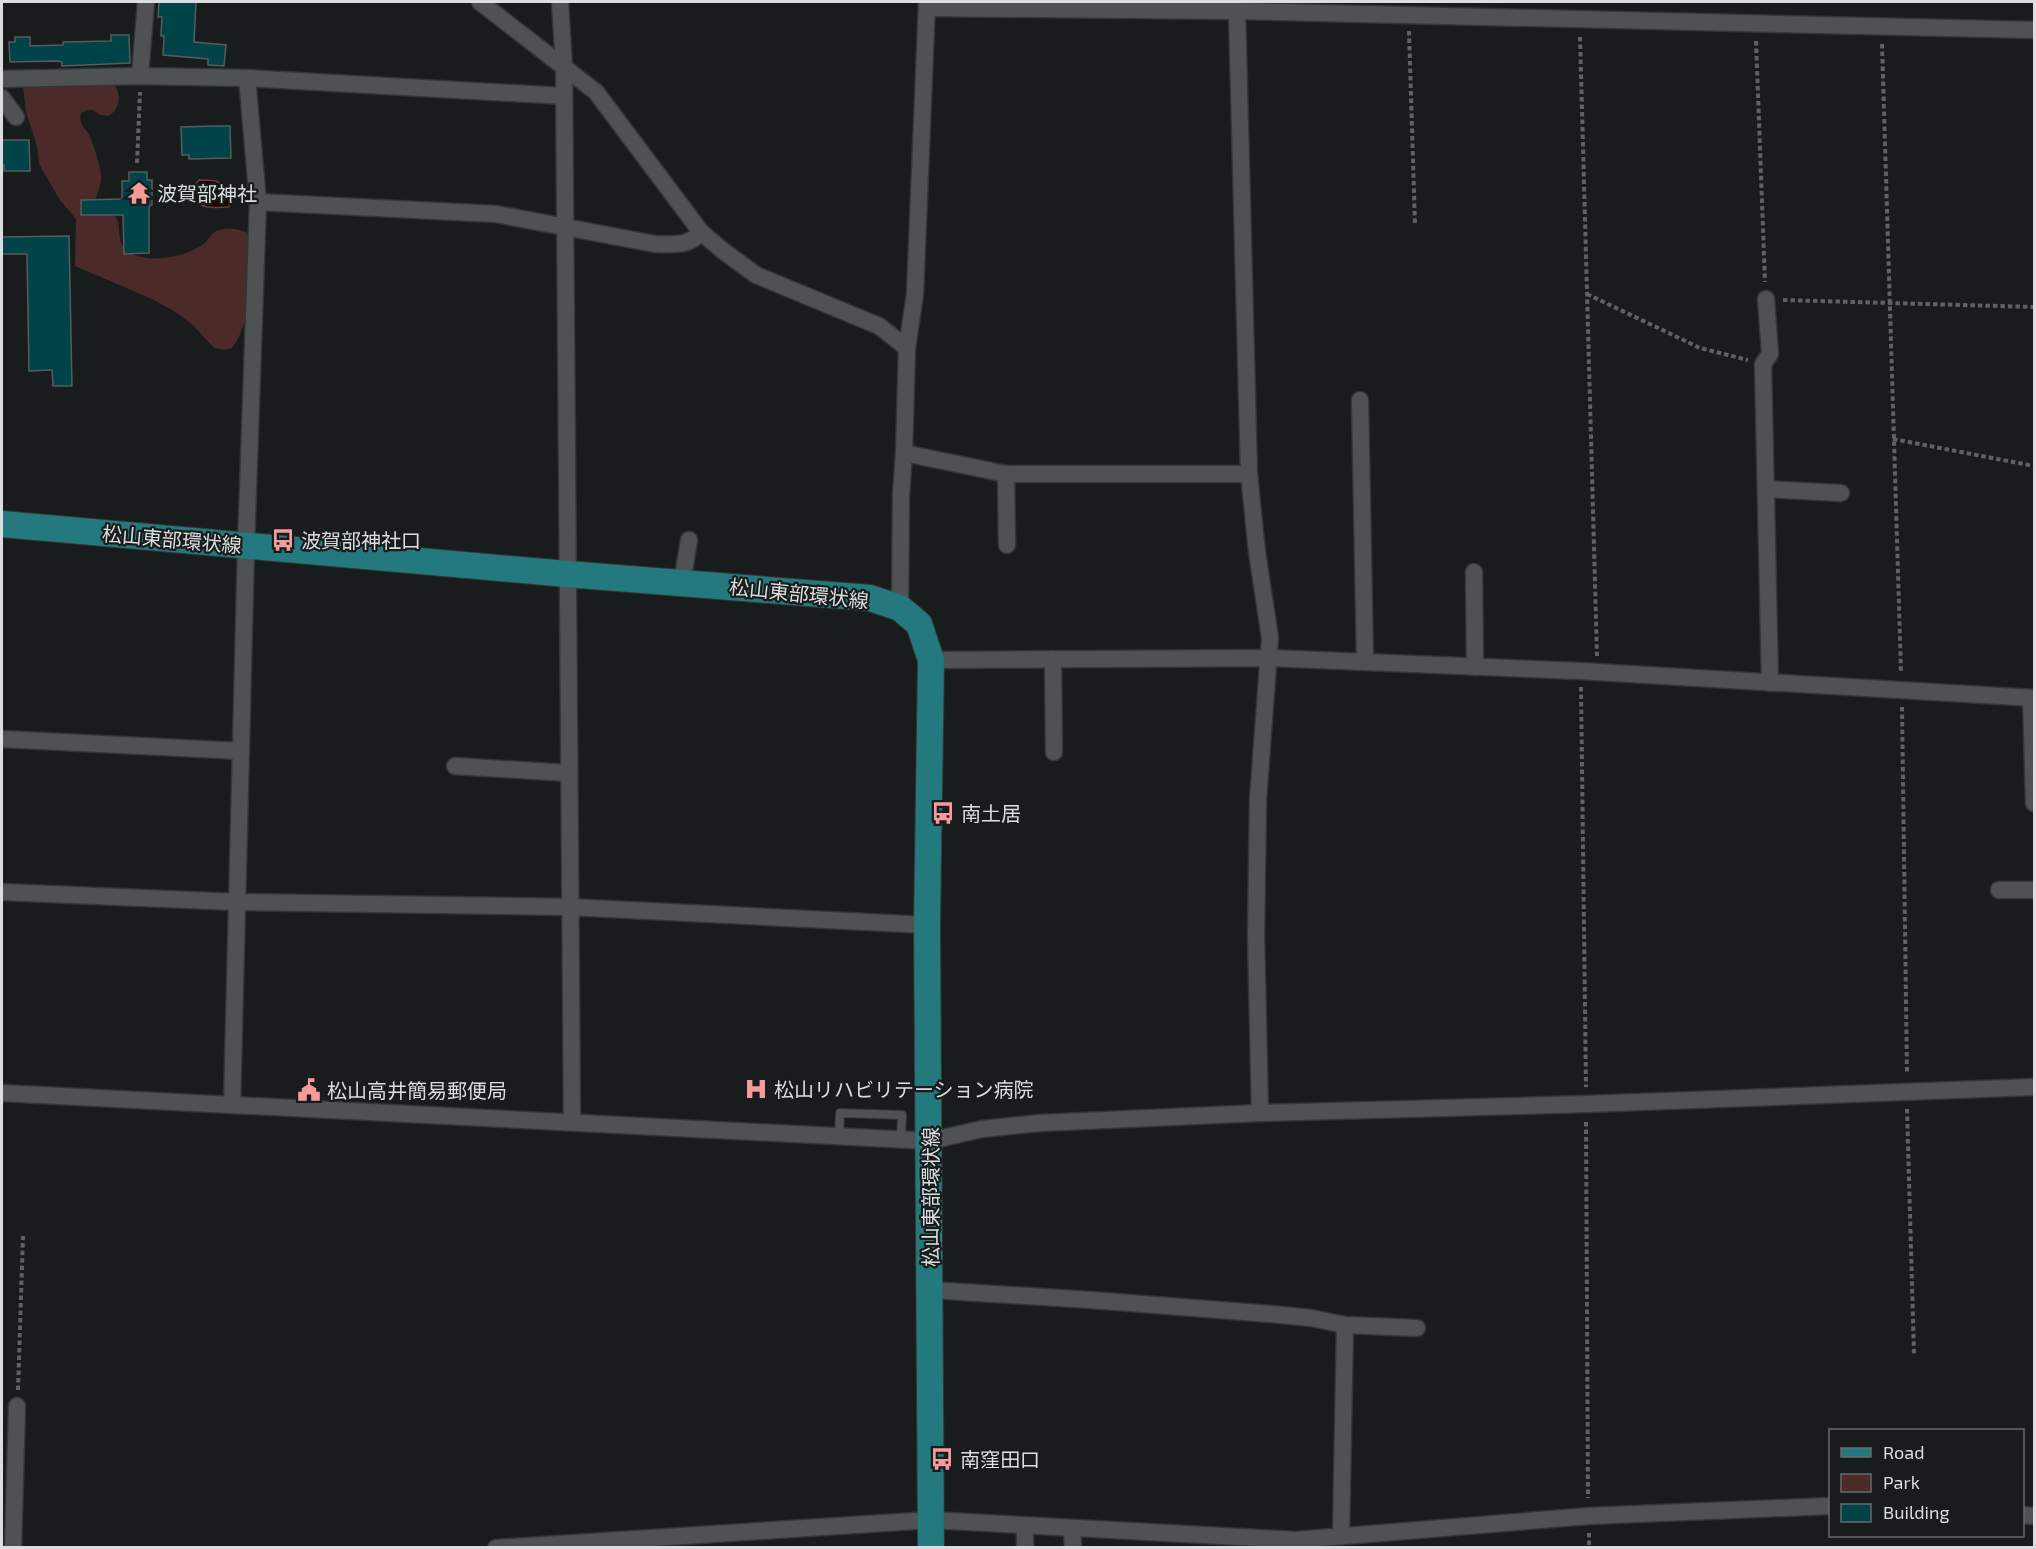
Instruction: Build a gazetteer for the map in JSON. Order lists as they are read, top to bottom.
{
  "streets": {
    "main road": ["松山東部環状線"]
  },
  "places": {
    "temple": ["波賀部神社"],
    "bus stop": ["波賀部神社口", "南土居", "南窪田口"],
    "hospital": ["松山リハビリテーション病院"],
    "public building": ["松山高井簡易郵便局"]
  },
  "legend": ["Road", "Park", "Building"]
}
